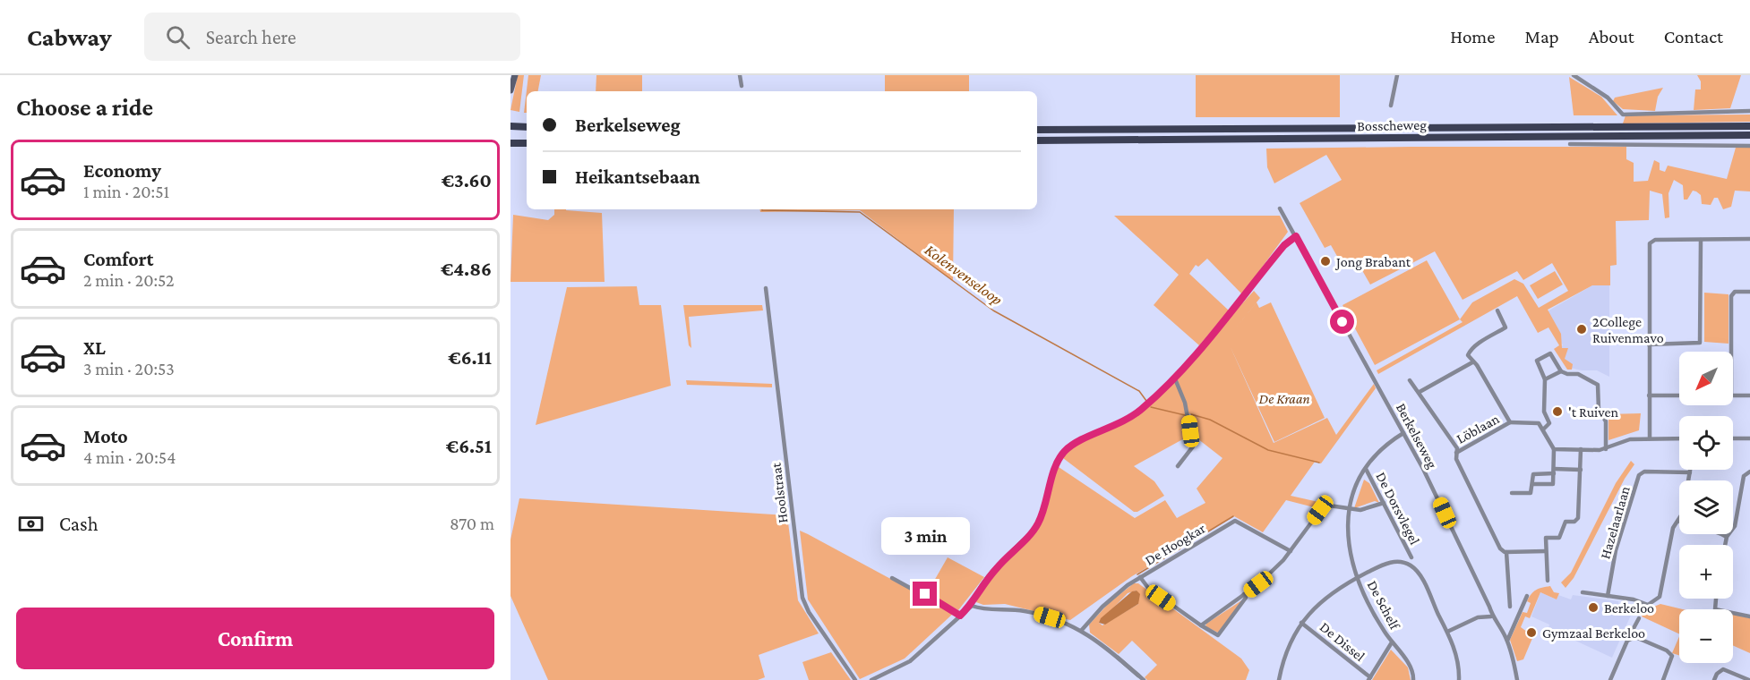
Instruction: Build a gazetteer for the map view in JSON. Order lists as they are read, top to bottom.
{
  "streets": {
    "main road": ["Bosscheweg"],
    "street": [
      "Löblaan",
      "Berkelseweg",
      "Hoolstraat",
      "De Dorsvlegel",
      "Hazelaarlaan",
      "De Hoogkar",
      "De Schelf",
      "De Dissel"
    ]
  },
  "crossings": [
    ["Berkelseweg", "De Schelf"],
    ["De Dorsvlegel", "De Schelf"]
  ],
  "water": ["Kolenvenseloop"],
  "parks": ["De Kraan"],
  "places": [
    "Jong Brabant",
    "2College Ruivenmavo",
    "'t Ruiven",
    "Berkeloo",
    "Gymzaal Berkeloo"
  ],
  "north": "bottom left",
  "page": {
    "header": "Cabway",
    "search": "Search here",
    "nav": [
      "Home",
      "Map",
      "About",
      "Contact"
    ],
    "heading": "Choose a ride",
    "banner": ["Berkelseweg", "Heikantsebaan"],
    "list": [
      {
        "name": "Economy",
        "note": "1 min · 20:51",
        "value": "€3.60"
      },
      {
        "name": "Comfort",
        "note": "2 min · 20:52",
        "value": "€4.86"
      },
      {
        "name": "XL",
        "note": "3 min · 20:53",
        "value": "€6.11"
      },
      {
        "name": "Moto",
        "note": "4 min · 20:54",
        "value": "€6.51"
      }
    ],
    "map_buttons": ["+", "−"],
    "pay": ["Cash", "870 m"],
    "bubble": "3 min",
    "buttons": "Confirm"
  }
}
